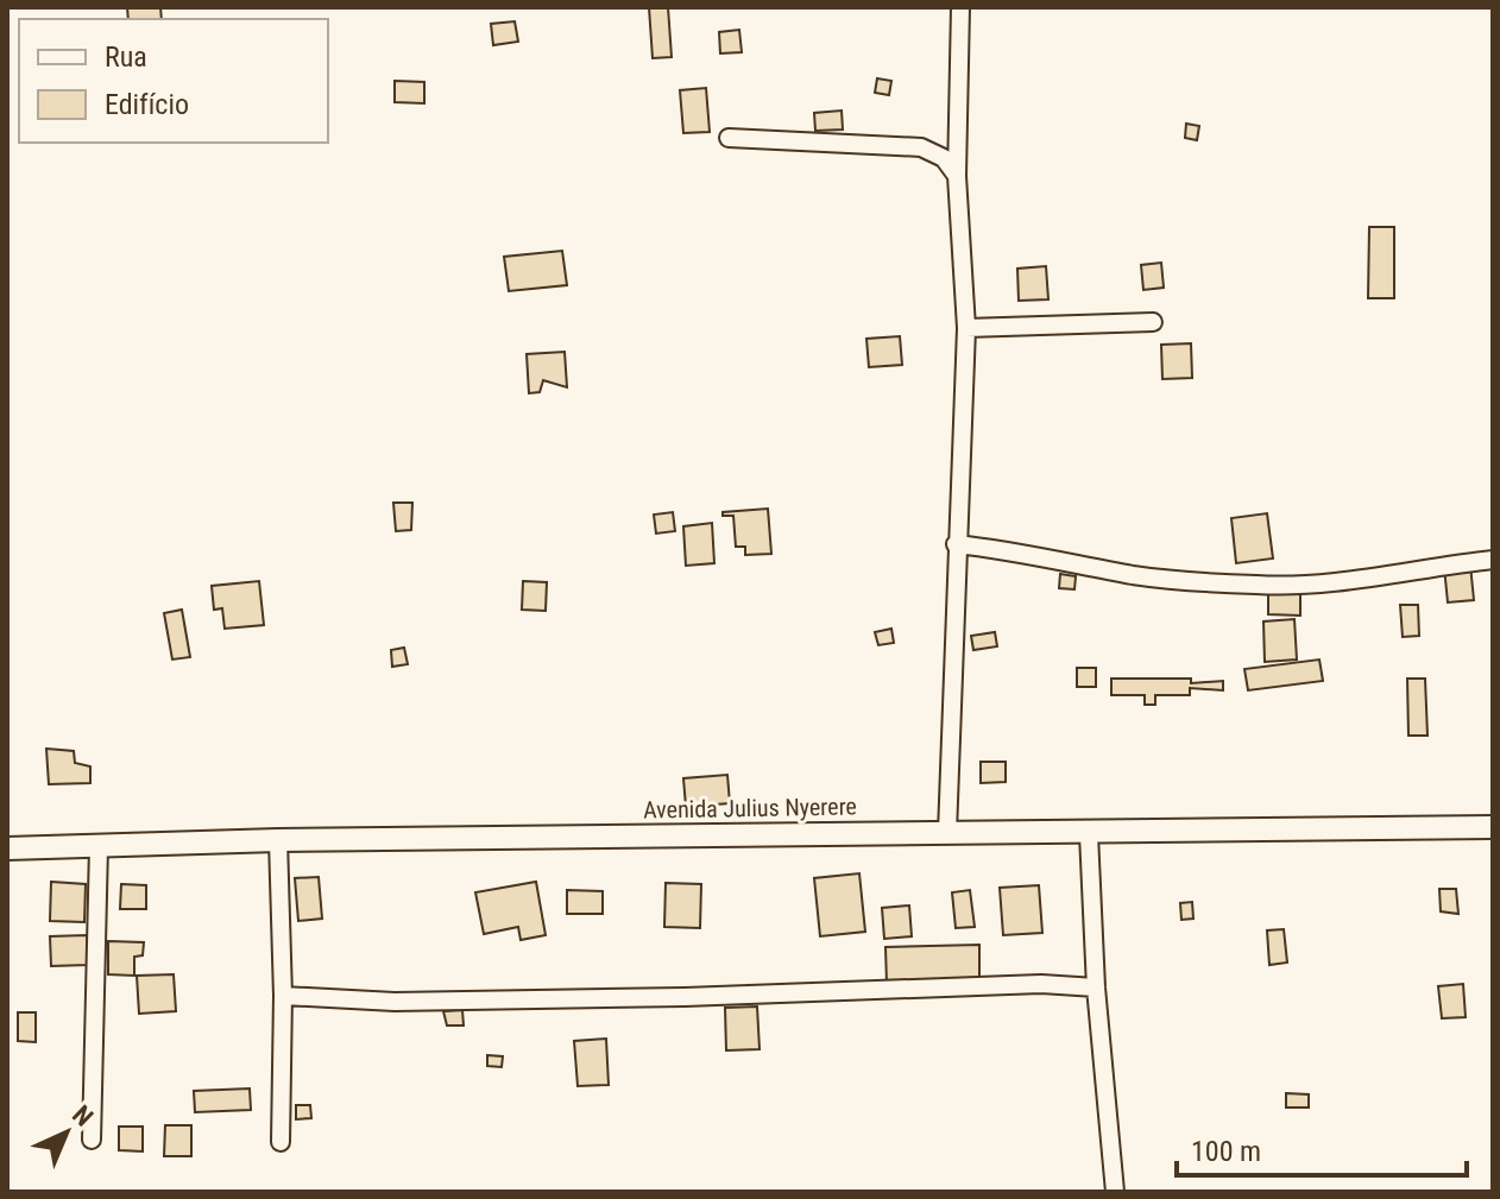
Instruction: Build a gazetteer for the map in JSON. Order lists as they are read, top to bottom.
{
  "streets": {
    "street": ["Avenida Julius Nyerere"]
  },
  "legend": ["Rua", "Edifício"],
  "scale_bar": "100 m",
  "north": "top right"
}
